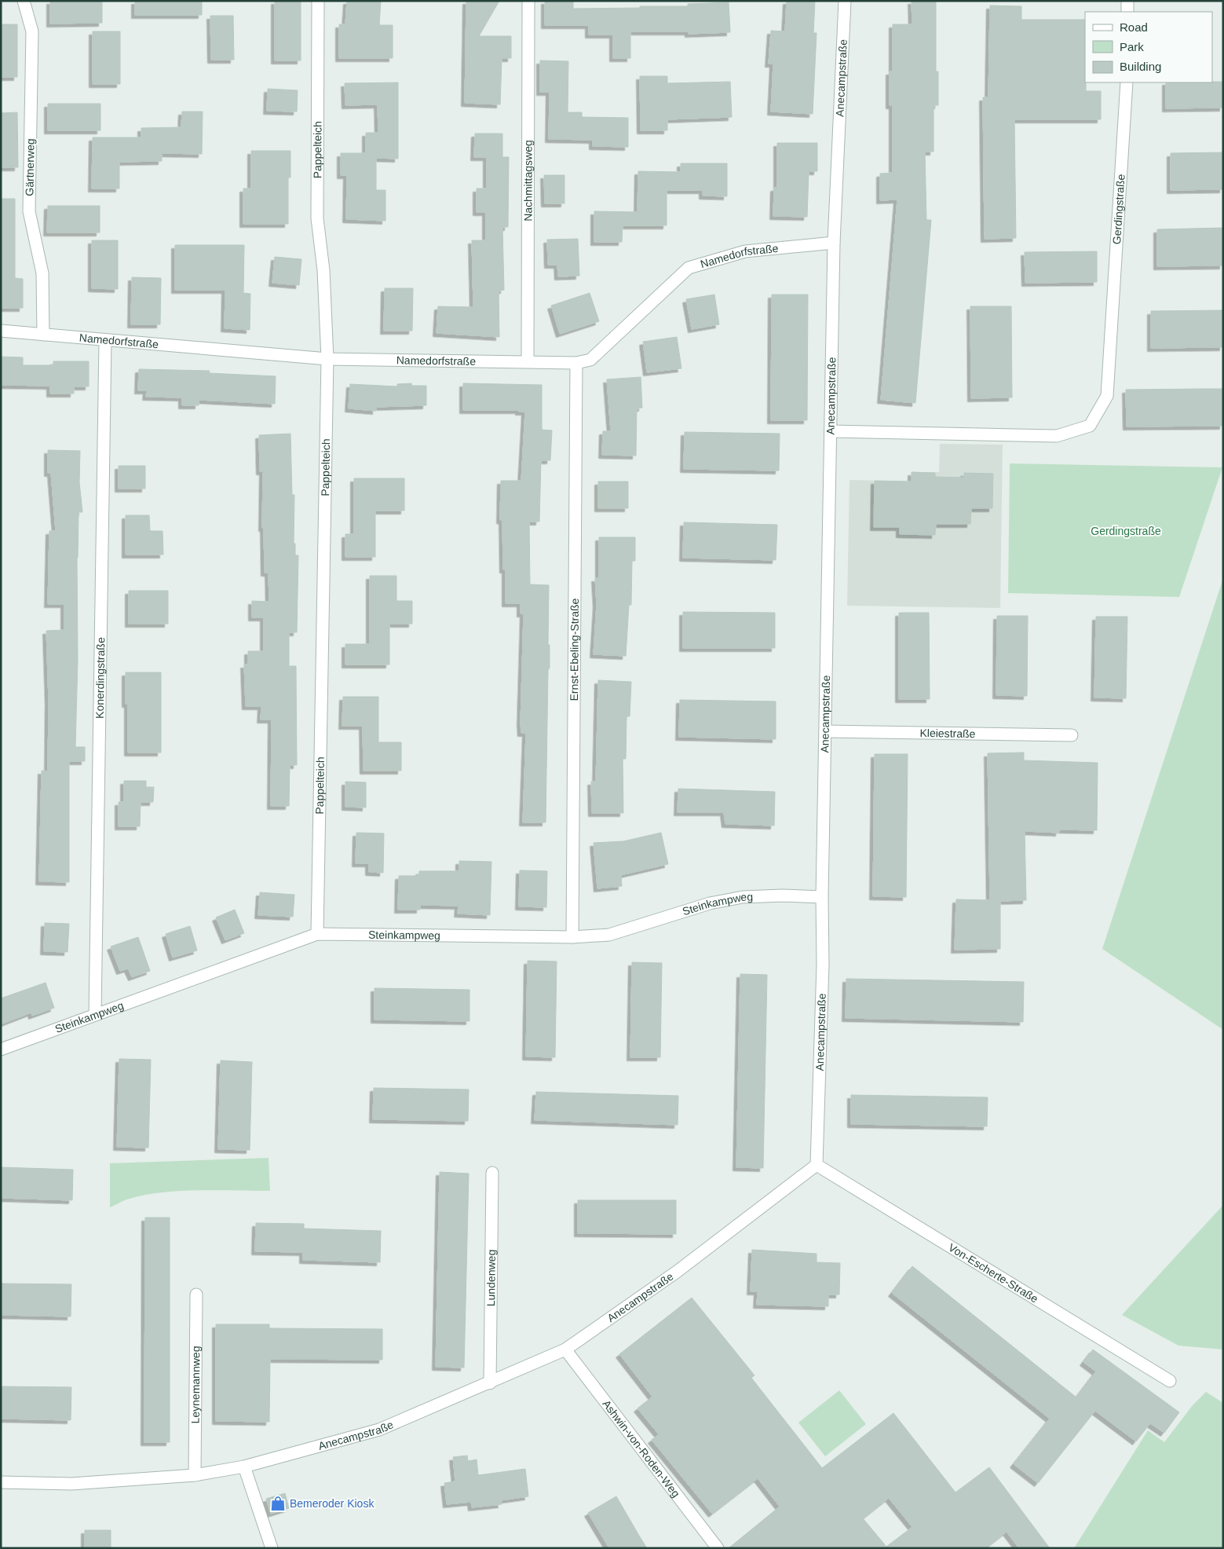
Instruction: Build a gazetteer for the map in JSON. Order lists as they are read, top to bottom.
{
  "streets": {
    "street": [
      "Anecampstraße",
      "Pappelteich",
      "Gärtnerweg",
      "Nachmittagsweg",
      "Gerdingstraße",
      "Namedorfstraße",
      "Ernst-Ebeling-Straße",
      "Konerdingstraße",
      "Kleiestraße",
      "Steinkampweg",
      "Von-Escherte-Straße",
      "Lundenweg",
      "Leynemannweg",
      "Ashwin-von-Roden-Weg"
    ]
  },
  "crossings": [
    ["Anecampstraße", "Gerdingstraße"],
    ["Anecampstraße", "Namedorfstraße"],
    ["Anecampstraße", "Kleiestraße"],
    ["Anecampstraße", "Steinkampweg"],
    ["Anecampstraße", "Von-Escherte-Straße"],
    ["Anecampstraße", "Lundenweg"],
    ["Anecampstraße", "Leynemannweg"],
    ["Anecampstraße", "Ashwin-von-Roden-Weg"],
    ["Pappelteich", "Namedorfstraße"],
    ["Pappelteich", "Steinkampweg"],
    ["Gärtnerweg", "Namedorfstraße"],
    ["Nachmittagsweg", "Namedorfstraße"],
    ["Namedorfstraße", "Ernst-Ebeling-Straße"],
    ["Namedorfstraße", "Konerdingstraße"],
    ["Ernst-Ebeling-Straße", "Steinkampweg"],
    ["Konerdingstraße", "Steinkampweg"]
  ],
  "parks": ["Gerdingstraße"],
  "places": {
    "shop": ["Bemeroder Kiosk"]
  },
  "legend": ["Road", "Park", "Building"]
}
